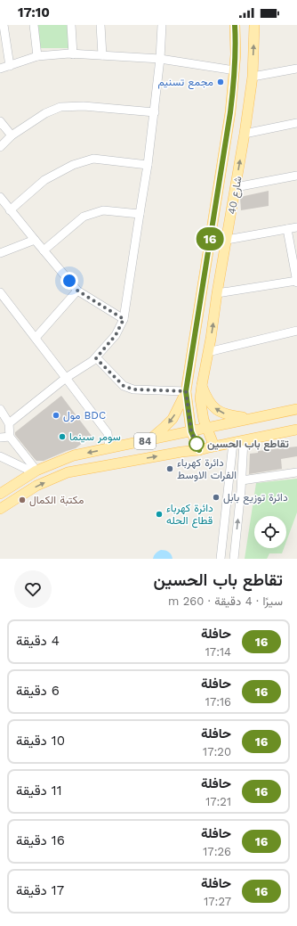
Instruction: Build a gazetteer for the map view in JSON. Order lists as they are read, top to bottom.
{
  "streets": {
    "main road": ["شارع 40", "84"]
  },
  "crossings": [
    ["شارع 40", "84"]
  ],
  "places": [
    "مجمع تسنيم",
    "مول BDC",
    "سومر سينما",
    "تقاطع باب الحسين",
    "دائرة كهرباء الفرات الاوسط",
    "دائرة توزيع بابل",
    "مكتبة الكمال",
    "دائرة كهرباء قطاع الحله"
  ],
  "lines": ["bus line 16"],
  "page": {
    "status": "17:10",
    "on_map": "16",
    "heading": ["تقاطع باب الحسين", "سيرًا · 4 دقيقة · 260 m"],
    "list": [
      {
        "mark": "16",
        "name": "حافلة",
        "note": "17:14",
        "value": "4 دقيقة"
      },
      {
        "mark": "16",
        "name": "حافلة",
        "note": "17:16",
        "value": "6 دقيقة"
      },
      {
        "mark": "16",
        "name": "حافلة",
        "note": "17:20",
        "value": "10 دقيقة"
      },
      {
        "mark": "16",
        "name": "حافلة",
        "note": "17:21",
        "value": "11 دقيقة"
      },
      {
        "mark": "16",
        "name": "حافلة",
        "note": "17:26",
        "value": "16 دقيقة"
      },
      {
        "mark": "16",
        "name": "حافلة",
        "note": "17:27",
        "value": "17 دقيقة"
      }
    ]
  }
}
